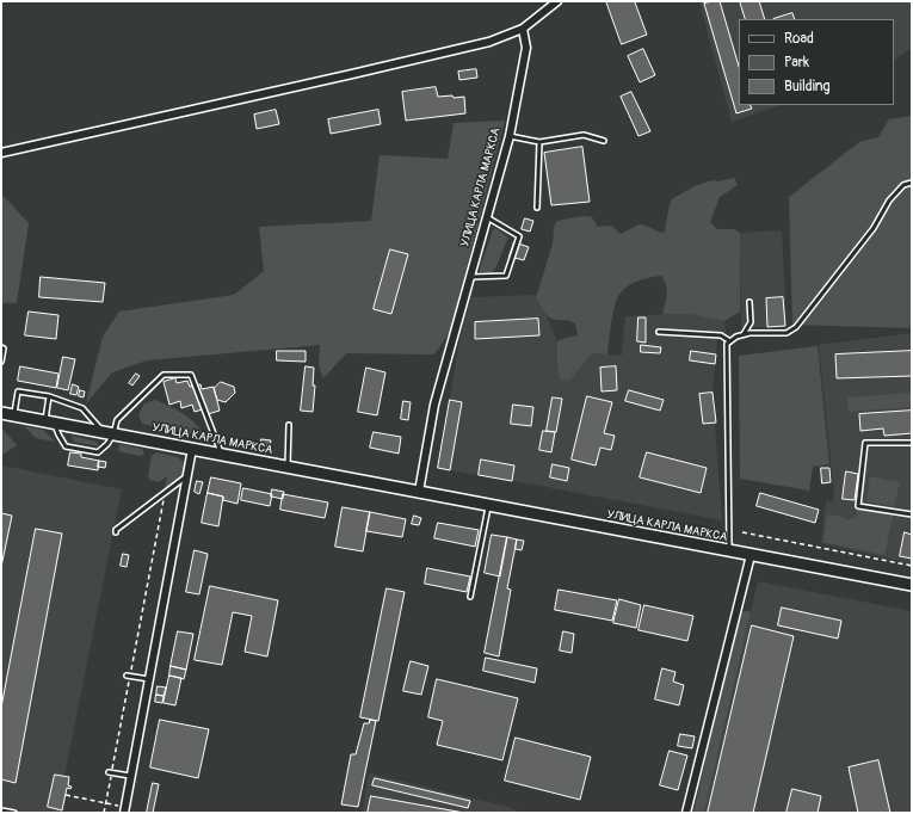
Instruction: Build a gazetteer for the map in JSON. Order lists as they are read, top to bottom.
{
  "streets": {
    "main road": ["УЛИЦА КАРЛА МАРКСА"]
  },
  "legend": ["Road", "Park", "Building"]
}
